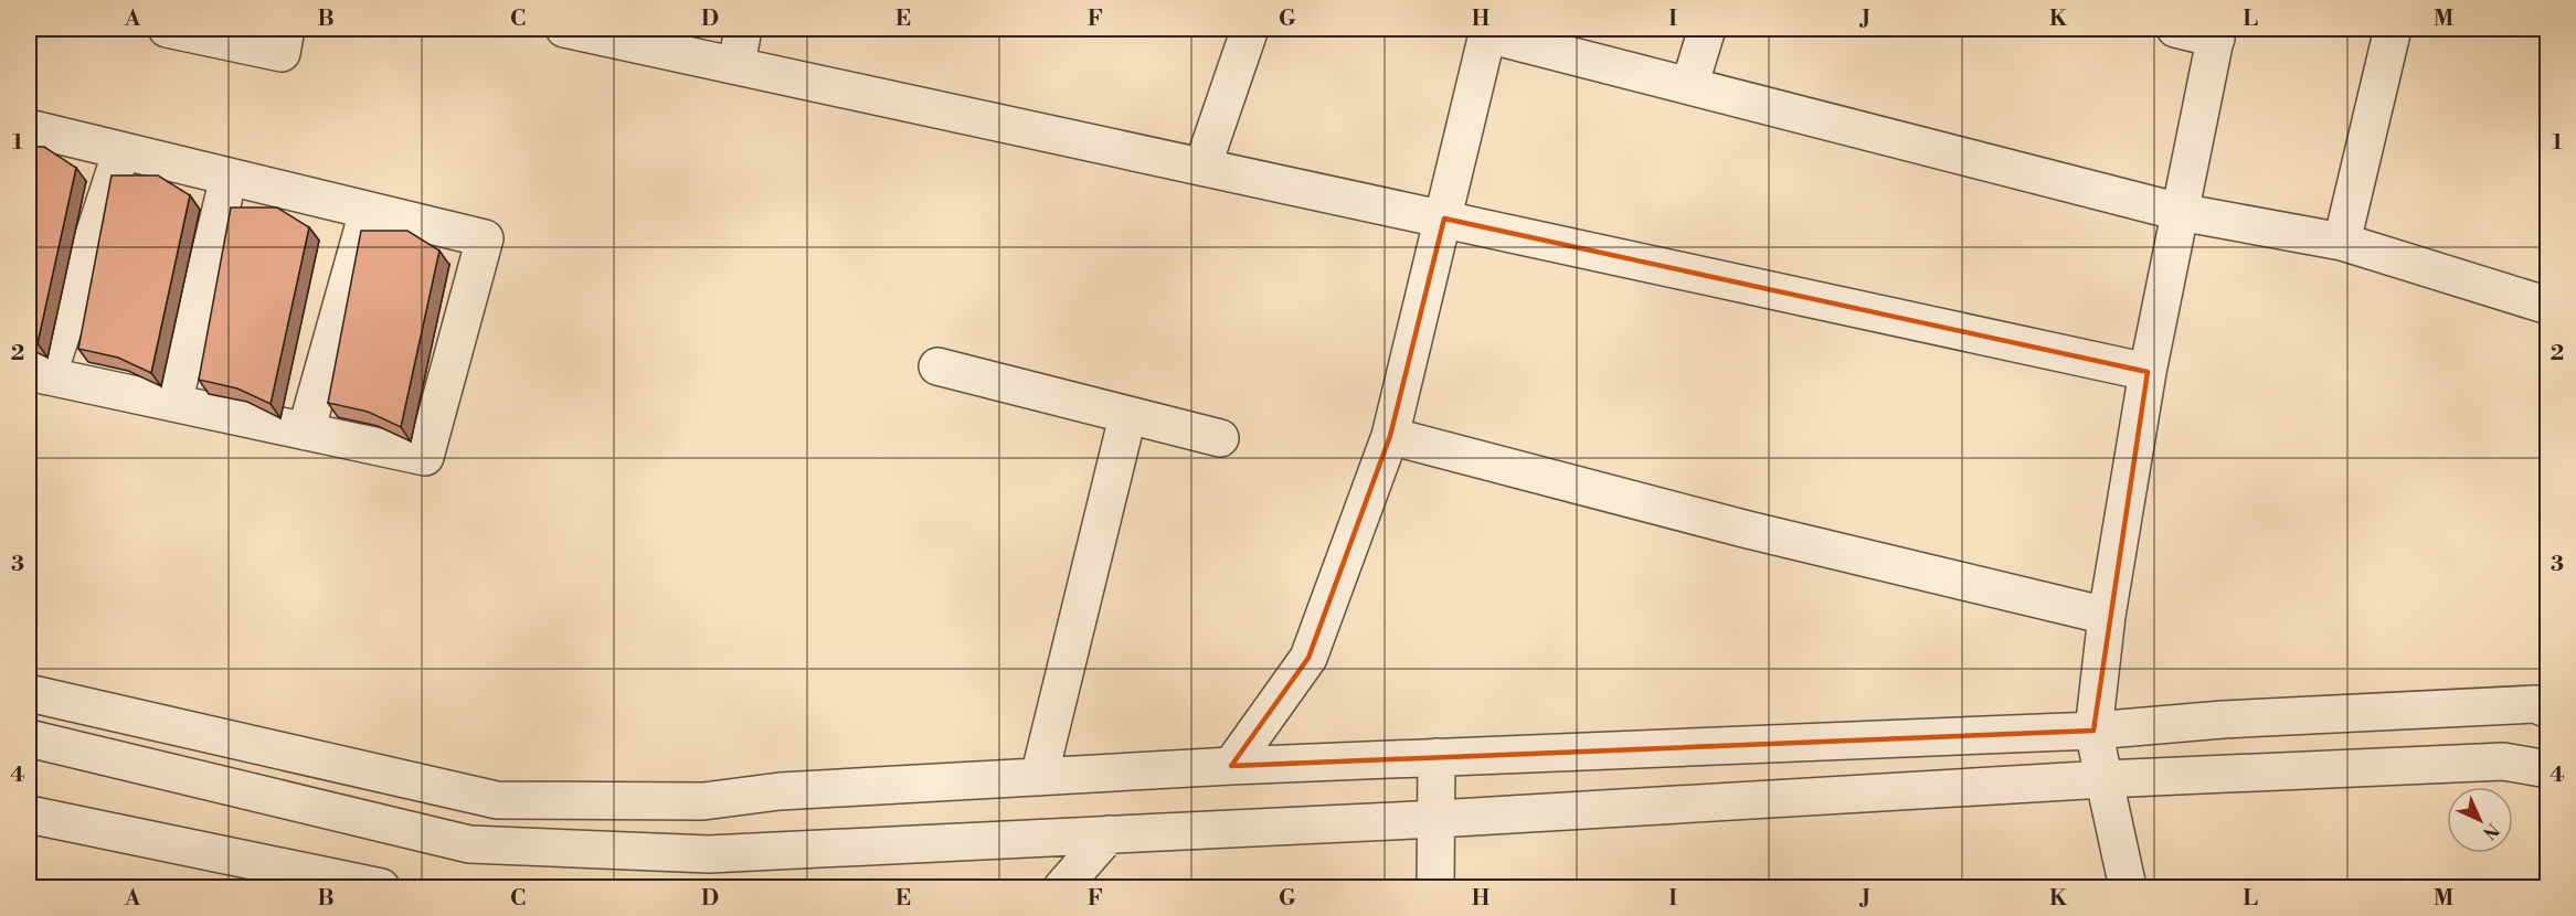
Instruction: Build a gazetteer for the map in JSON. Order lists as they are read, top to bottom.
{
  "north": "bottom right",
  "grid": {
    "columns": [
      "A",
      "B",
      "C",
      "D",
      "E",
      "F",
      "G",
      "H",
      "I",
      "J",
      "K",
      "L",
      "M"
    ],
    "rows": [
      "1",
      "2",
      "3",
      "4"
    ]
  }
}
